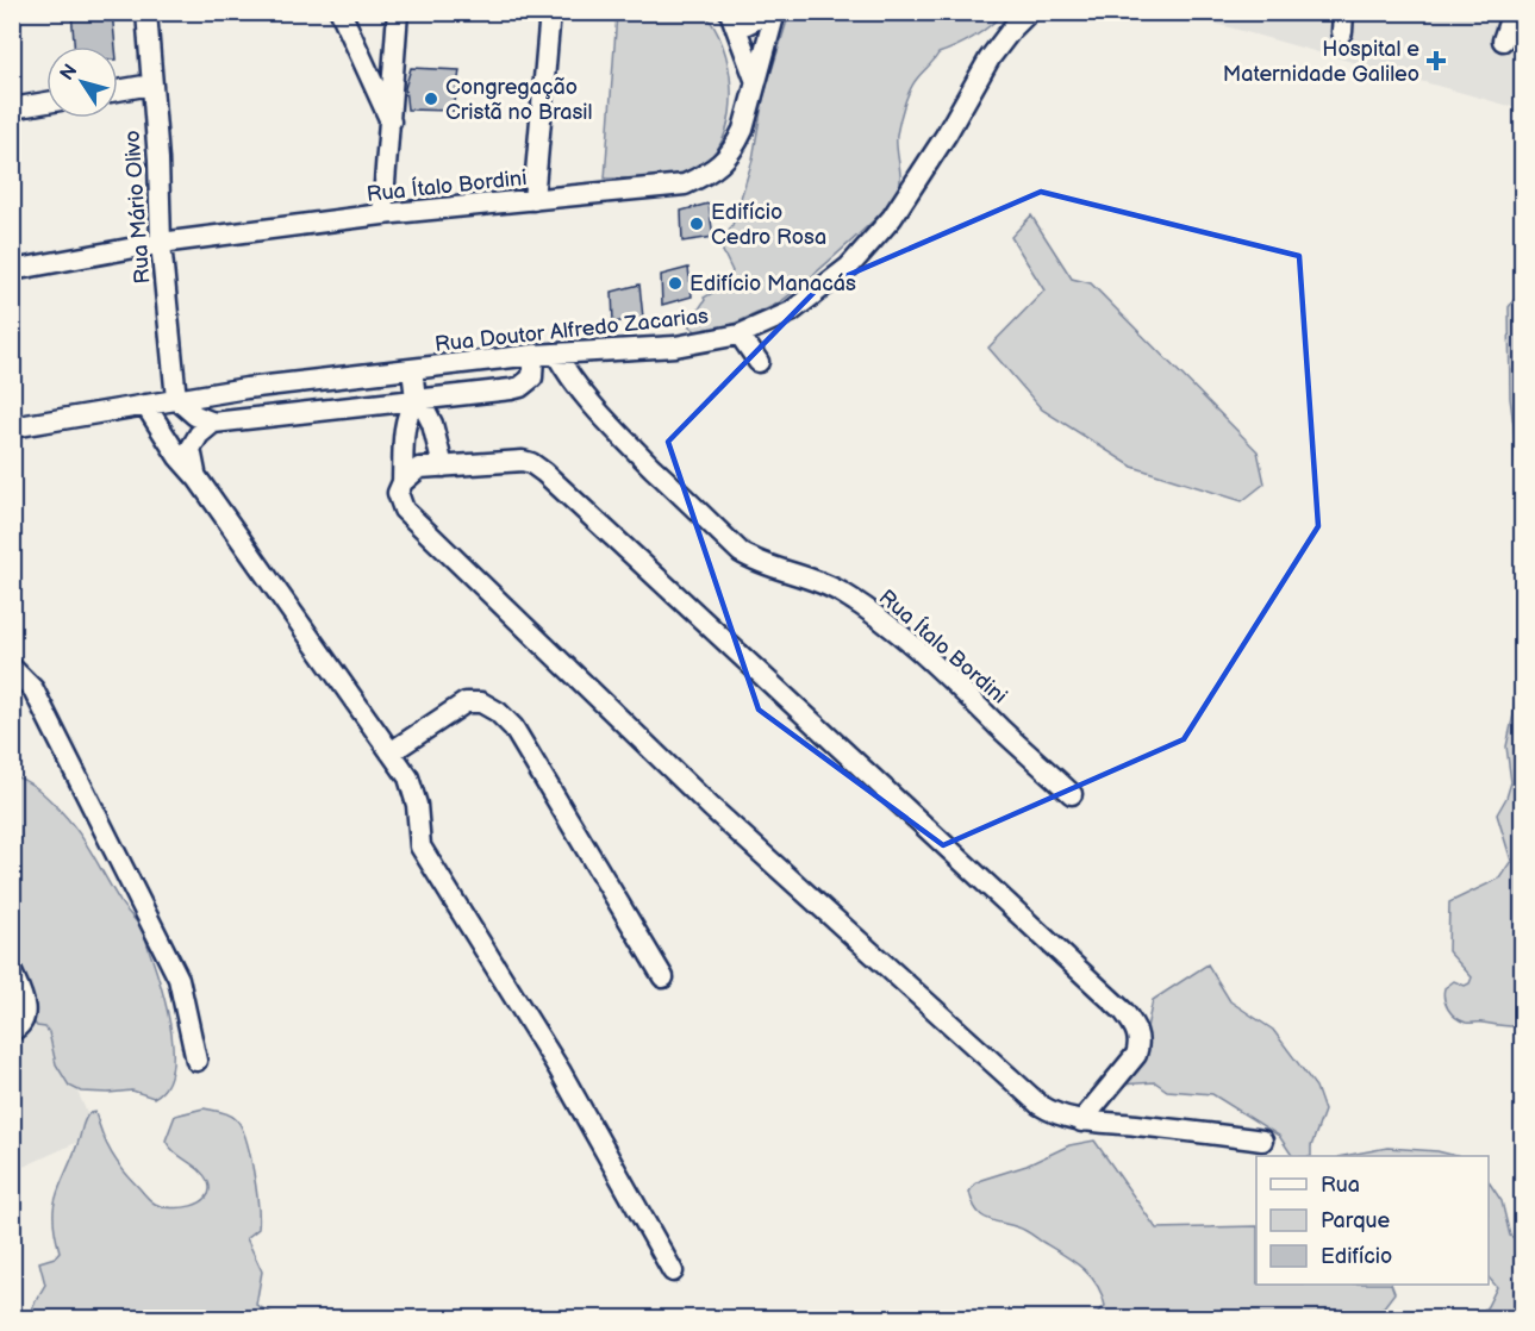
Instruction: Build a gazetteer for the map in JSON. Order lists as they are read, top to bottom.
{
  "streets": {
    "street": ["Rua Ítalo Bordini", "Rua Mário Olivo", "Rua Doutor Alfredo Zacarias"]
  },
  "crossings": [
    ["Rua Ítalo Bordini", "Rua Mário Olivo"],
    ["Rua Ítalo Bordini", "Rua Doutor Alfredo Zacarias"],
    ["Rua Mário Olivo", "Rua Doutor Alfredo Zacarias"]
  ],
  "places": {
    "health": ["Hospital e Maternidade Galileo"],
    "other": ["Congregação Cristã no Brasil", "Edifício Cedro Rosa", "Edifício Manacás"]
  },
  "legend": ["Rua", "Parque", "Edifício"],
  "north": "top left"
}
